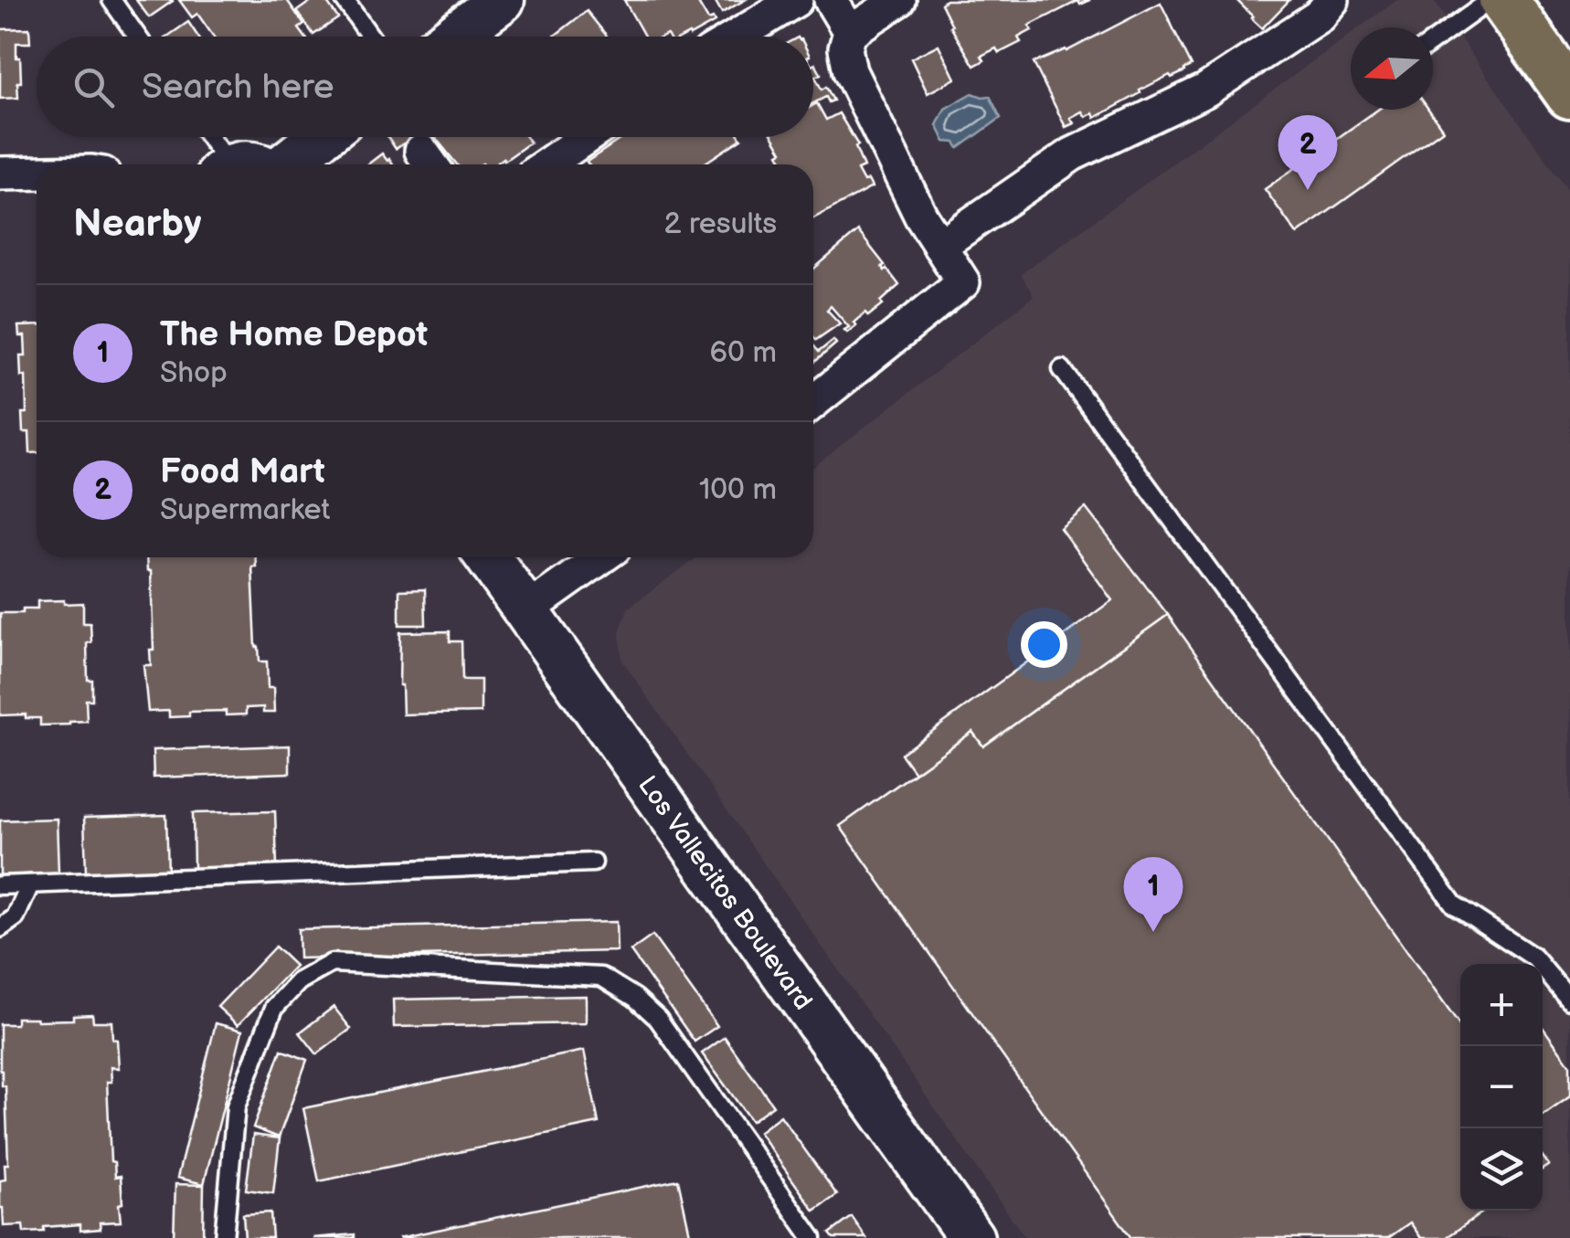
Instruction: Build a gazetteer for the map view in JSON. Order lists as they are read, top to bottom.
{
  "streets": {
    "street": ["Los Vallecitos Boulevard"]
  },
  "north": "left",
  "page": {
    "search": "Search here",
    "pins": ["2", "1"],
    "heading": ["Nearby", "2 results"],
    "list": [
      {
        "mark": "1",
        "name": "The Home Depot",
        "note": "Shop",
        "value": "60 m"
      },
      {
        "mark": "2",
        "name": "Food Mart",
        "note": "Supermarket",
        "value": "100 m"
      }
    ],
    "map_buttons": ["+", "−"]
  }
}
